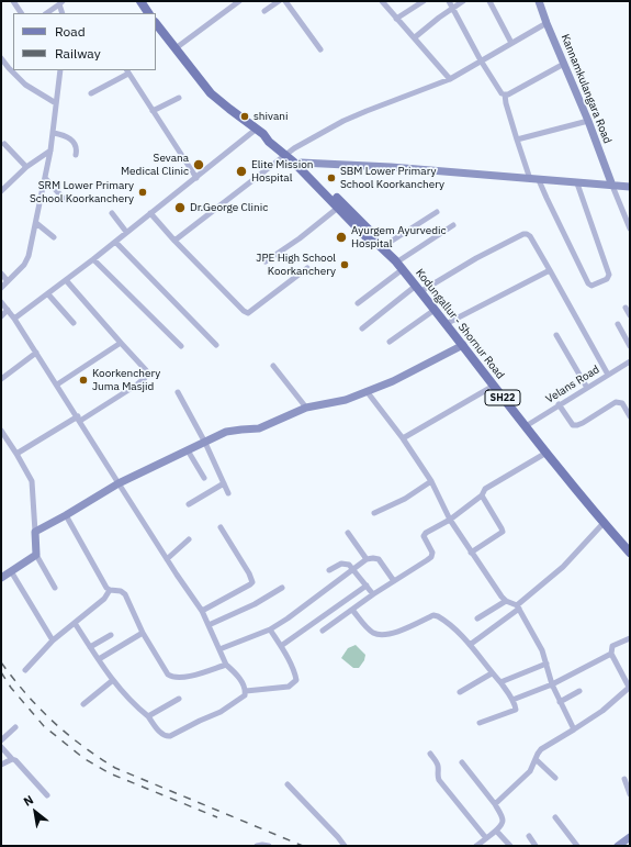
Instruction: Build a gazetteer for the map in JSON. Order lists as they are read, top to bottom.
{
  "streets": {
    "main road": ["Kodungallur - Shornur Road", "SH22"],
    "street": ["Kannamkulangara Road", "Velans Road"]
  },
  "crossings": [
    ["Kodungallur - Shornur Road", "Velans Road"]
  ],
  "places": [
    "shivani",
    "Sevana Medical Clinic",
    "Elite Mission Hospital",
    "SBM Lower Primary School Koorkanchery",
    "SRM Lower Primary School Koorkanchery",
    "Dr.George Clinic",
    "Ayurgem Ayurvedic Hospital",
    "JPE High School Koorkanchery",
    "Koorkenchery Juma Masjid"
  ],
  "legend": ["Road", "Railway"],
  "north": "top left"
}
